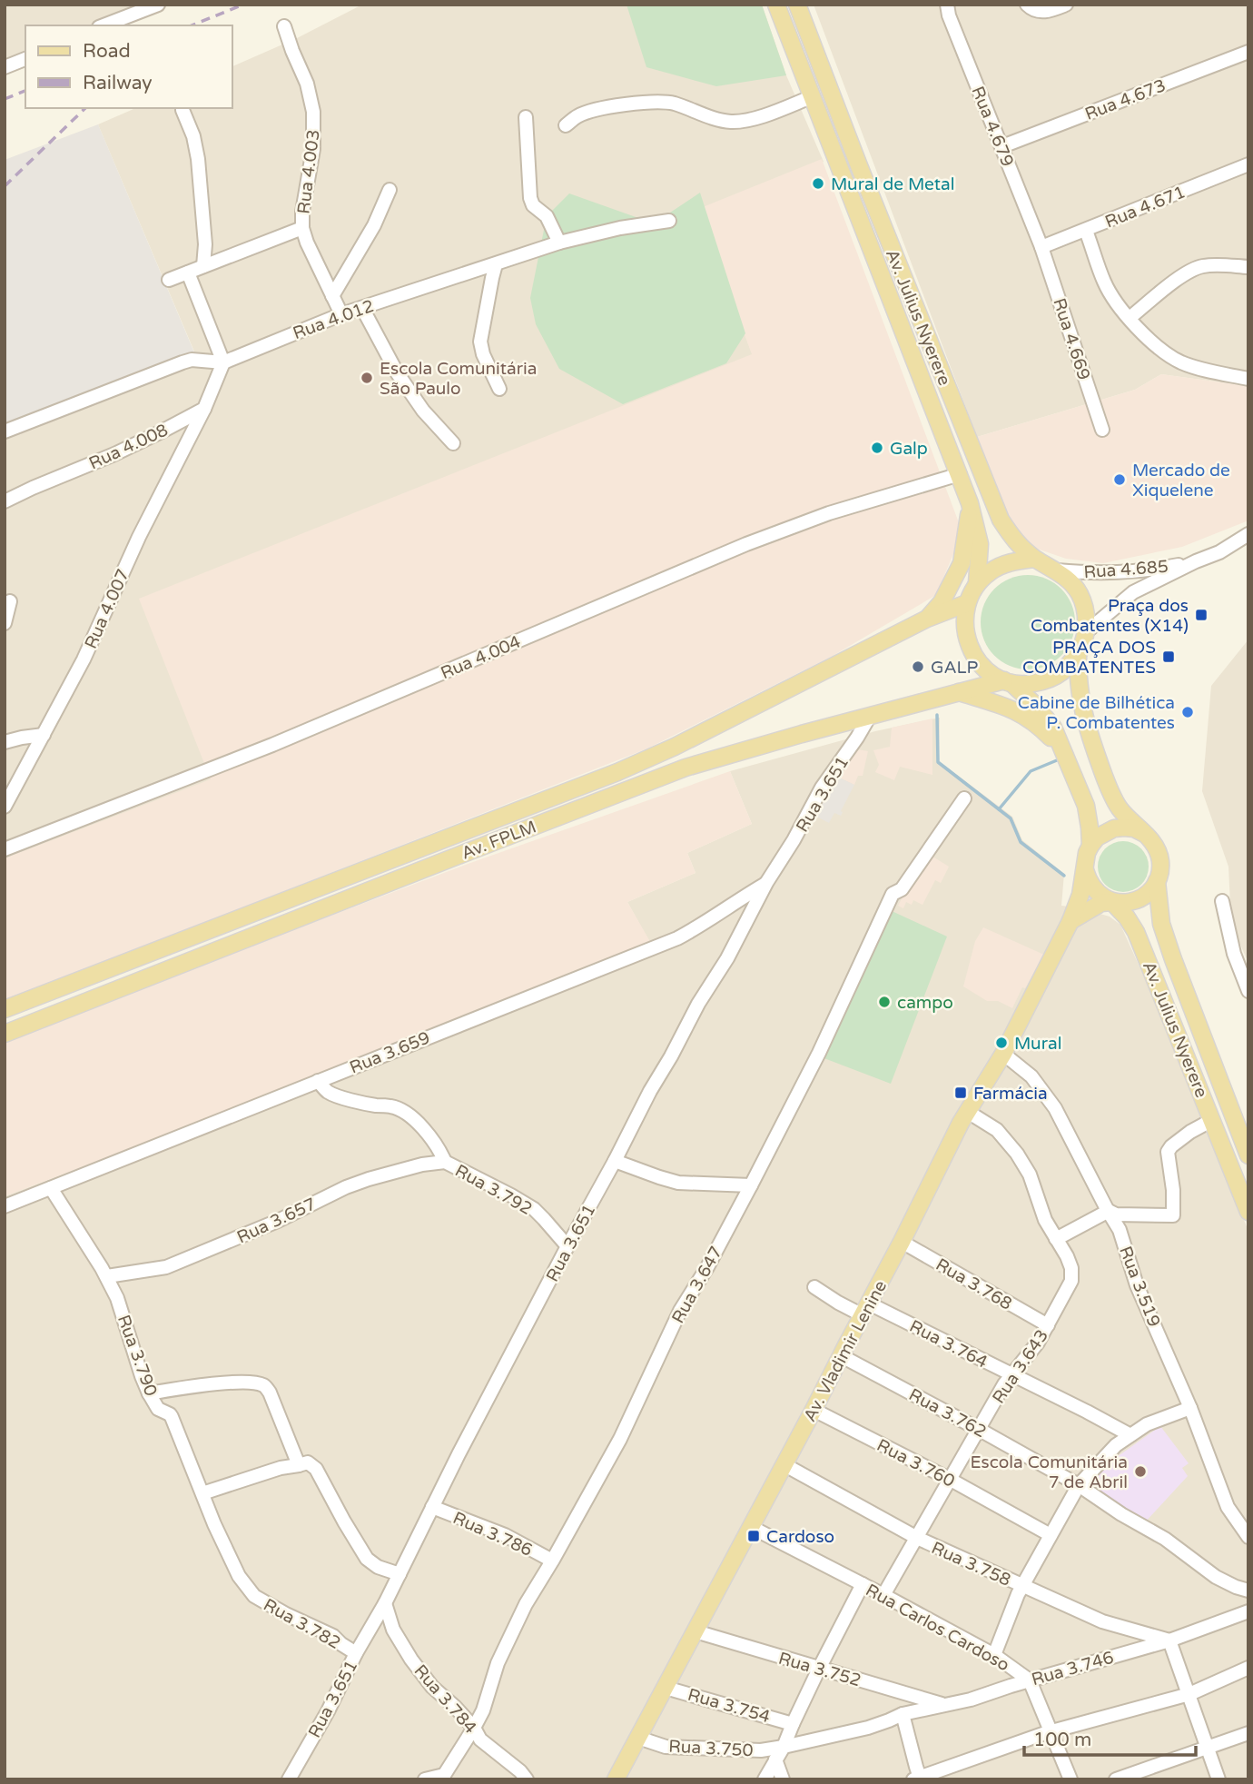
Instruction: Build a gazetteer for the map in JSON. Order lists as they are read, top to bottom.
{
  "streets": {
    "main road": ["Av. Julius Nyerere", "Av. FPLM", "Av. Vladimir Lenine"],
    "street": [
      "Rua 4.673",
      "Rua 4.679",
      "Rua 4.003",
      "Rua 4.671",
      "Rua 4.012",
      "Rua 4.669",
      "Rua 4.008",
      "Rua 4.685",
      "Rua 4.007",
      "Rua 4.004",
      "Rua 3.651",
      "Rua 3.659",
      "Rua 3.792",
      "Rua 3.657",
      "Rua 3.768",
      "Rua 3.647",
      "Rua 3.519",
      "Rua 3.764",
      "Rua 3.790",
      "Rua 3.643",
      "Rua 3.762",
      "Rua 3.760",
      "Rua 3.786",
      "Rua 3.758",
      "Rua 3.782",
      "Rua Carlos Cardoso",
      "Rua 3.746",
      "Rua 3.752",
      "Rua 3.784",
      "Rua 3.754",
      "Rua 3.750"
    ]
  },
  "crossings": [
    ["Rua 4.673", "Rua 4.679"],
    ["Rua 4.679", "Rua 4.671"],
    ["Rua 4.679", "Rua 4.669"],
    ["Rua 4.003", "Rua 4.012"],
    ["Rua 4.671", "Rua 4.669"],
    ["Av. Julius Nyerere", "Rua 4.685"],
    ["Av. Julius Nyerere", "Rua 4.004"],
    ["Av. Julius Nyerere", "Av. FPLM"],
    ["Av. Julius Nyerere", "Av. Vladimir Lenine"],
    ["Rua 4.008", "Rua 4.007"],
    ["Rua 4.685", "Av. FPLM"],
    ["Rua 3.651", "Av. FPLM"],
    ["Rua 3.651", "Rua 3.659"],
    ["Rua 3.651", "Rua 3.792"],
    ["Rua 3.651", "Rua 3.786"],
    ["Rua 3.651", "Rua 3.782"],
    ["Rua 3.651", "Rua 3.784"],
    ["Rua 3.659", "Rua 3.790"],
    ["Rua 3.792", "Rua 3.657"],
    ["Rua 3.657", "Rua 3.790"],
    ["Rua 3.768", "Av. Vladimir Lenine"],
    ["Rua 3.768", "Rua 3.643"],
    ["Rua 3.647", "Rua 3.786"],
    ["Rua 3.647", "Rua 3.784"],
    ["Rua 3.519", "Av. Vladimir Lenine"],
    ["Rua 3.764", "Av. Vladimir Lenine"],
    ["Rua 3.764", "Rua 3.643"],
    ["Av. Vladimir Lenine", "Rua 3.643"],
    ["Av. Vladimir Lenine", "Rua 3.762"],
    ["Av. Vladimir Lenine", "Rua 3.760"],
    ["Av. Vladimir Lenine", "Rua 3.758"],
    ["Av. Vladimir Lenine", "Rua Carlos Cardoso"],
    ["Av. Vladimir Lenine", "Rua 3.752"],
    ["Av. Vladimir Lenine", "Rua 3.754"],
    ["Av. Vladimir Lenine", "Rua 3.750"],
    ["Rua 3.790", "Rua 3.782"],
    ["Rua 3.643", "Rua 3.762"],
    ["Rua 3.643", "Rua 3.760"],
    ["Rua 3.643", "Rua 3.758"],
    ["Rua 3.643", "Rua Carlos Cardoso"],
    ["Rua 3.758", "Rua 3.746"],
    ["Rua Carlos Cardoso", "Rua 3.746"],
    ["Rua 3.746", "Rua 3.752"],
    ["Rua 3.746", "Rua 3.750"]
  ],
  "places": {
    "other": [
      "Mural de Metal",
      "Escola Comunitária São Paulo",
      "Galp",
      "Mercado de Xiquelene",
      "GALP",
      "Cabine de Bilhética P. Combatentes",
      "campo",
      "Mural",
      "Escola Comunitária 7 de Abril"
    ],
    "transit": [
      "Praça dos Combatentes (X14)",
      "PRAÇA DOS COMBATENTES",
      "Farmácia",
      "Cardoso"
    ]
  },
  "legend": ["Road", "Railway"],
  "scale_bar": "100 m"
}
